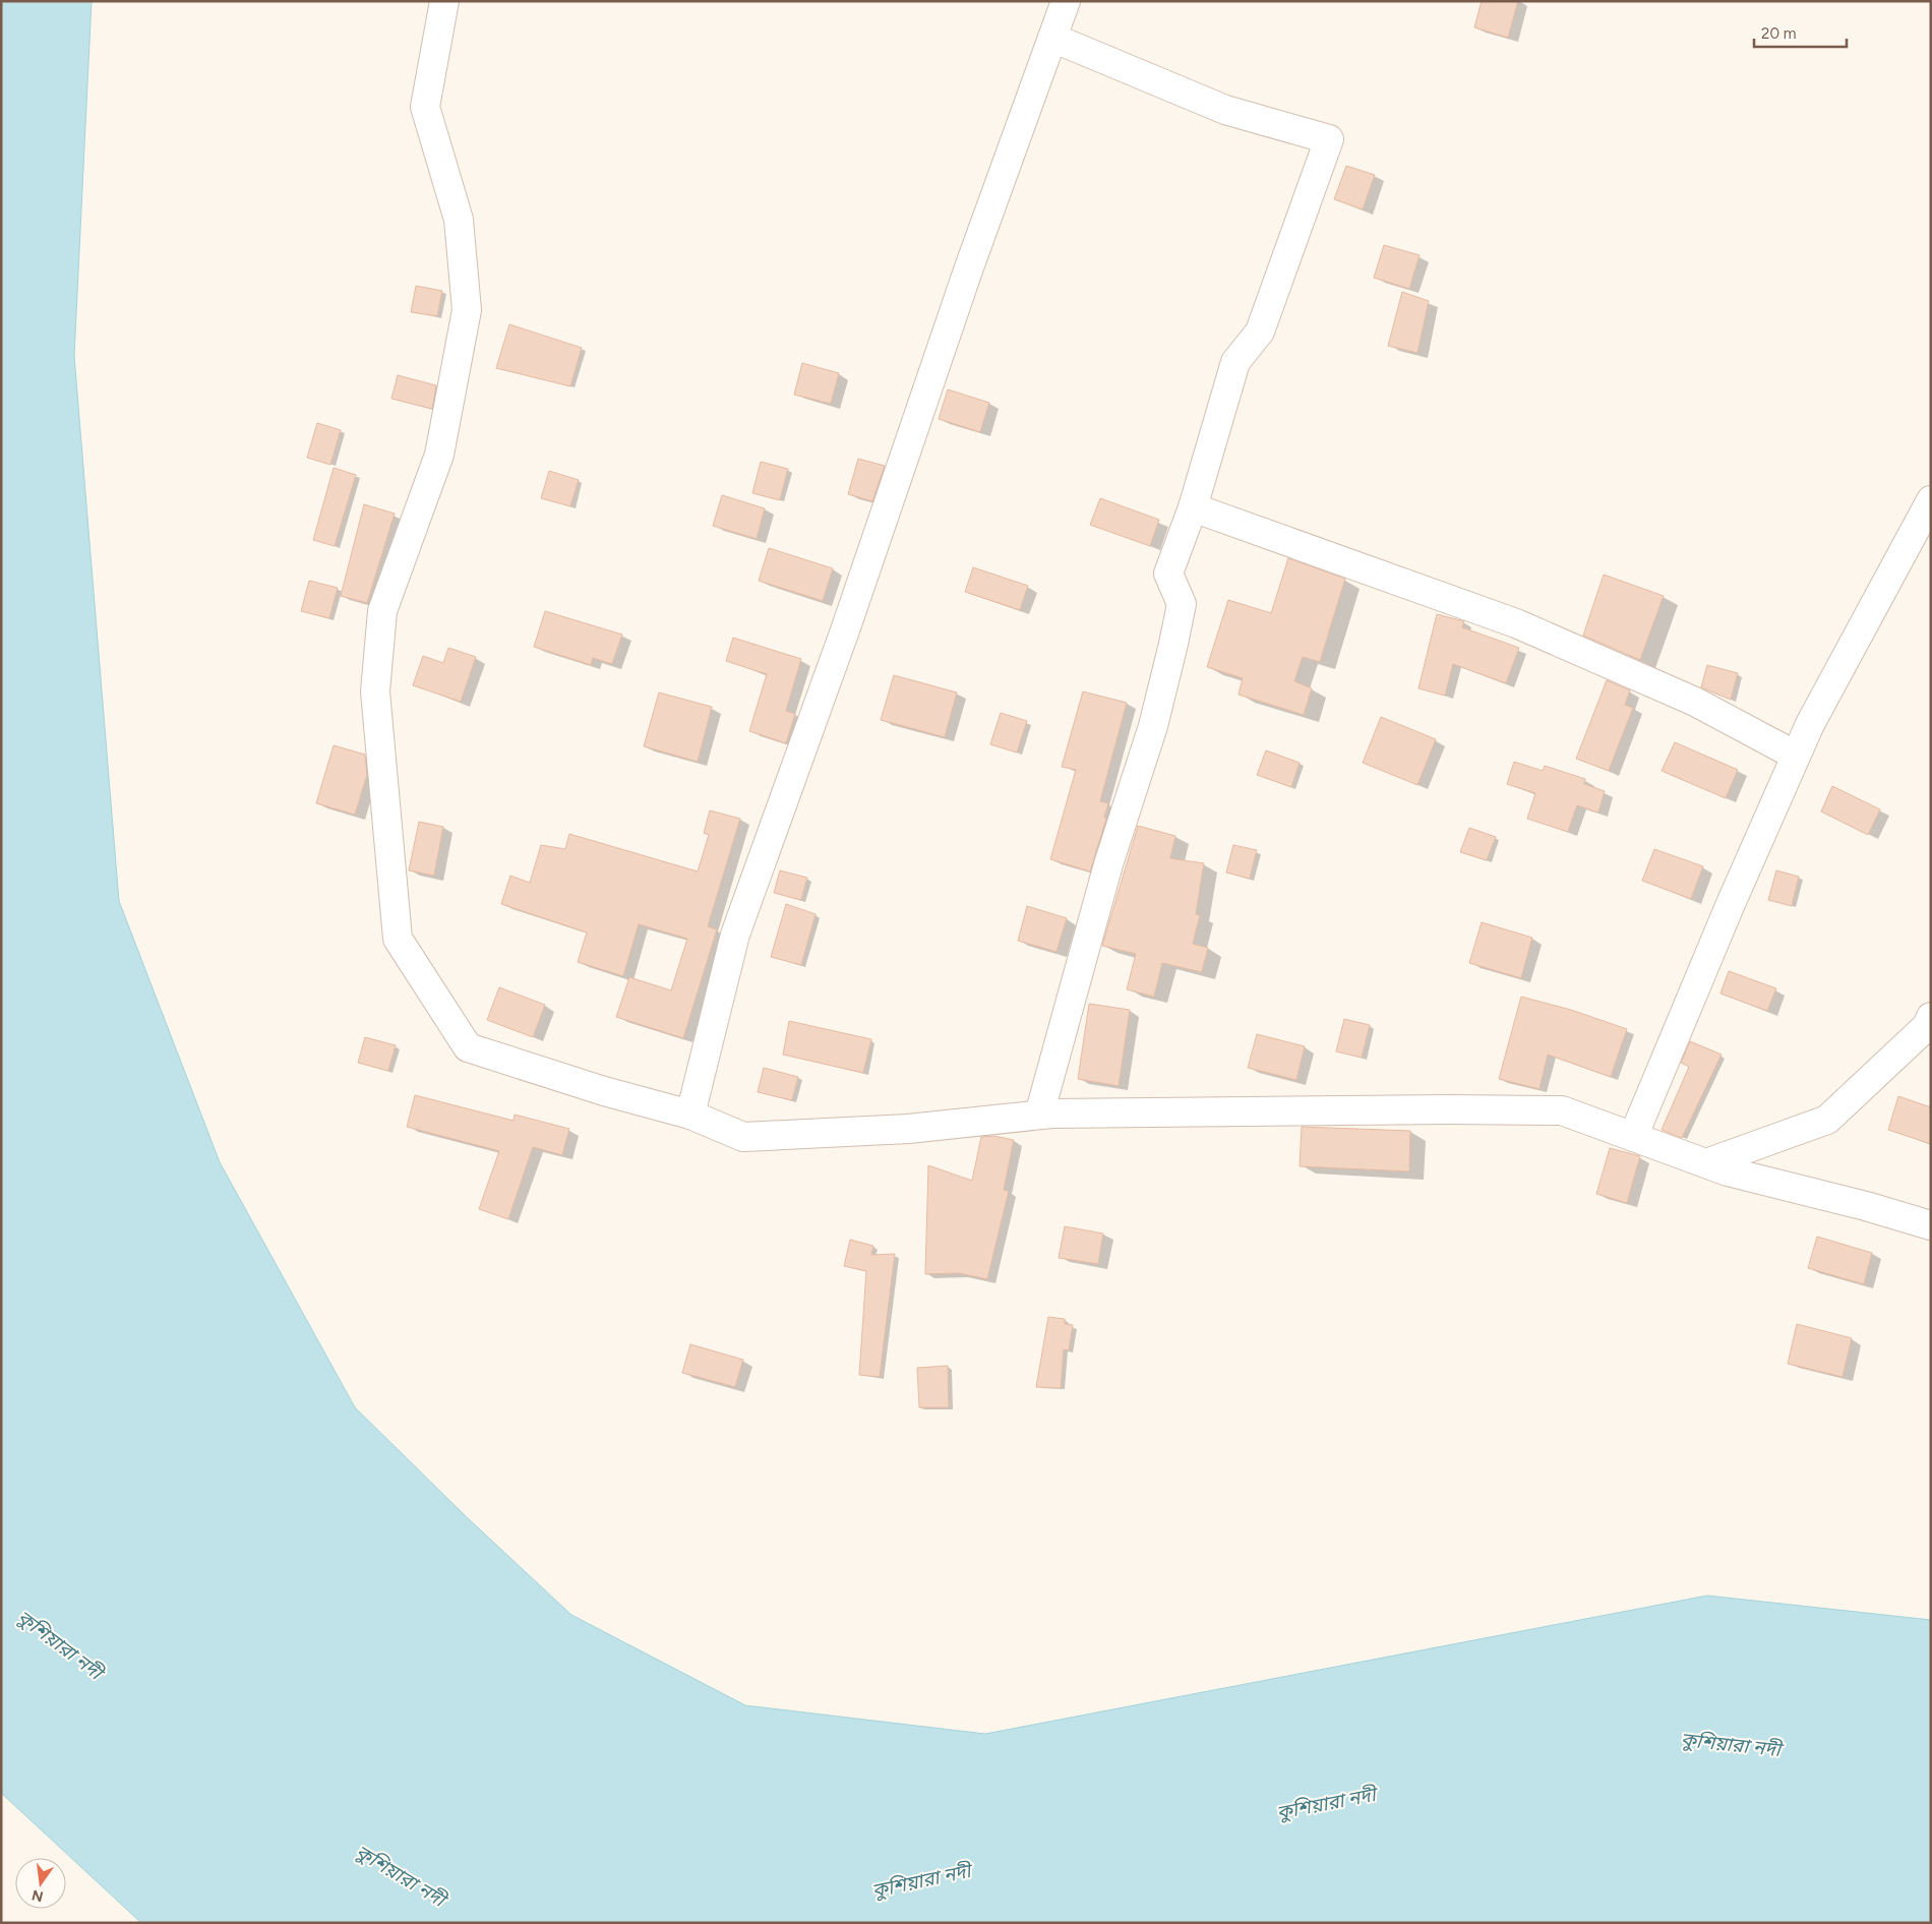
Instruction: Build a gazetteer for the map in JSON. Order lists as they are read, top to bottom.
{
  "water": ["কুশিয়ারা নদী"],
  "scale_bar": "20 m",
  "north": "bottom"
}
